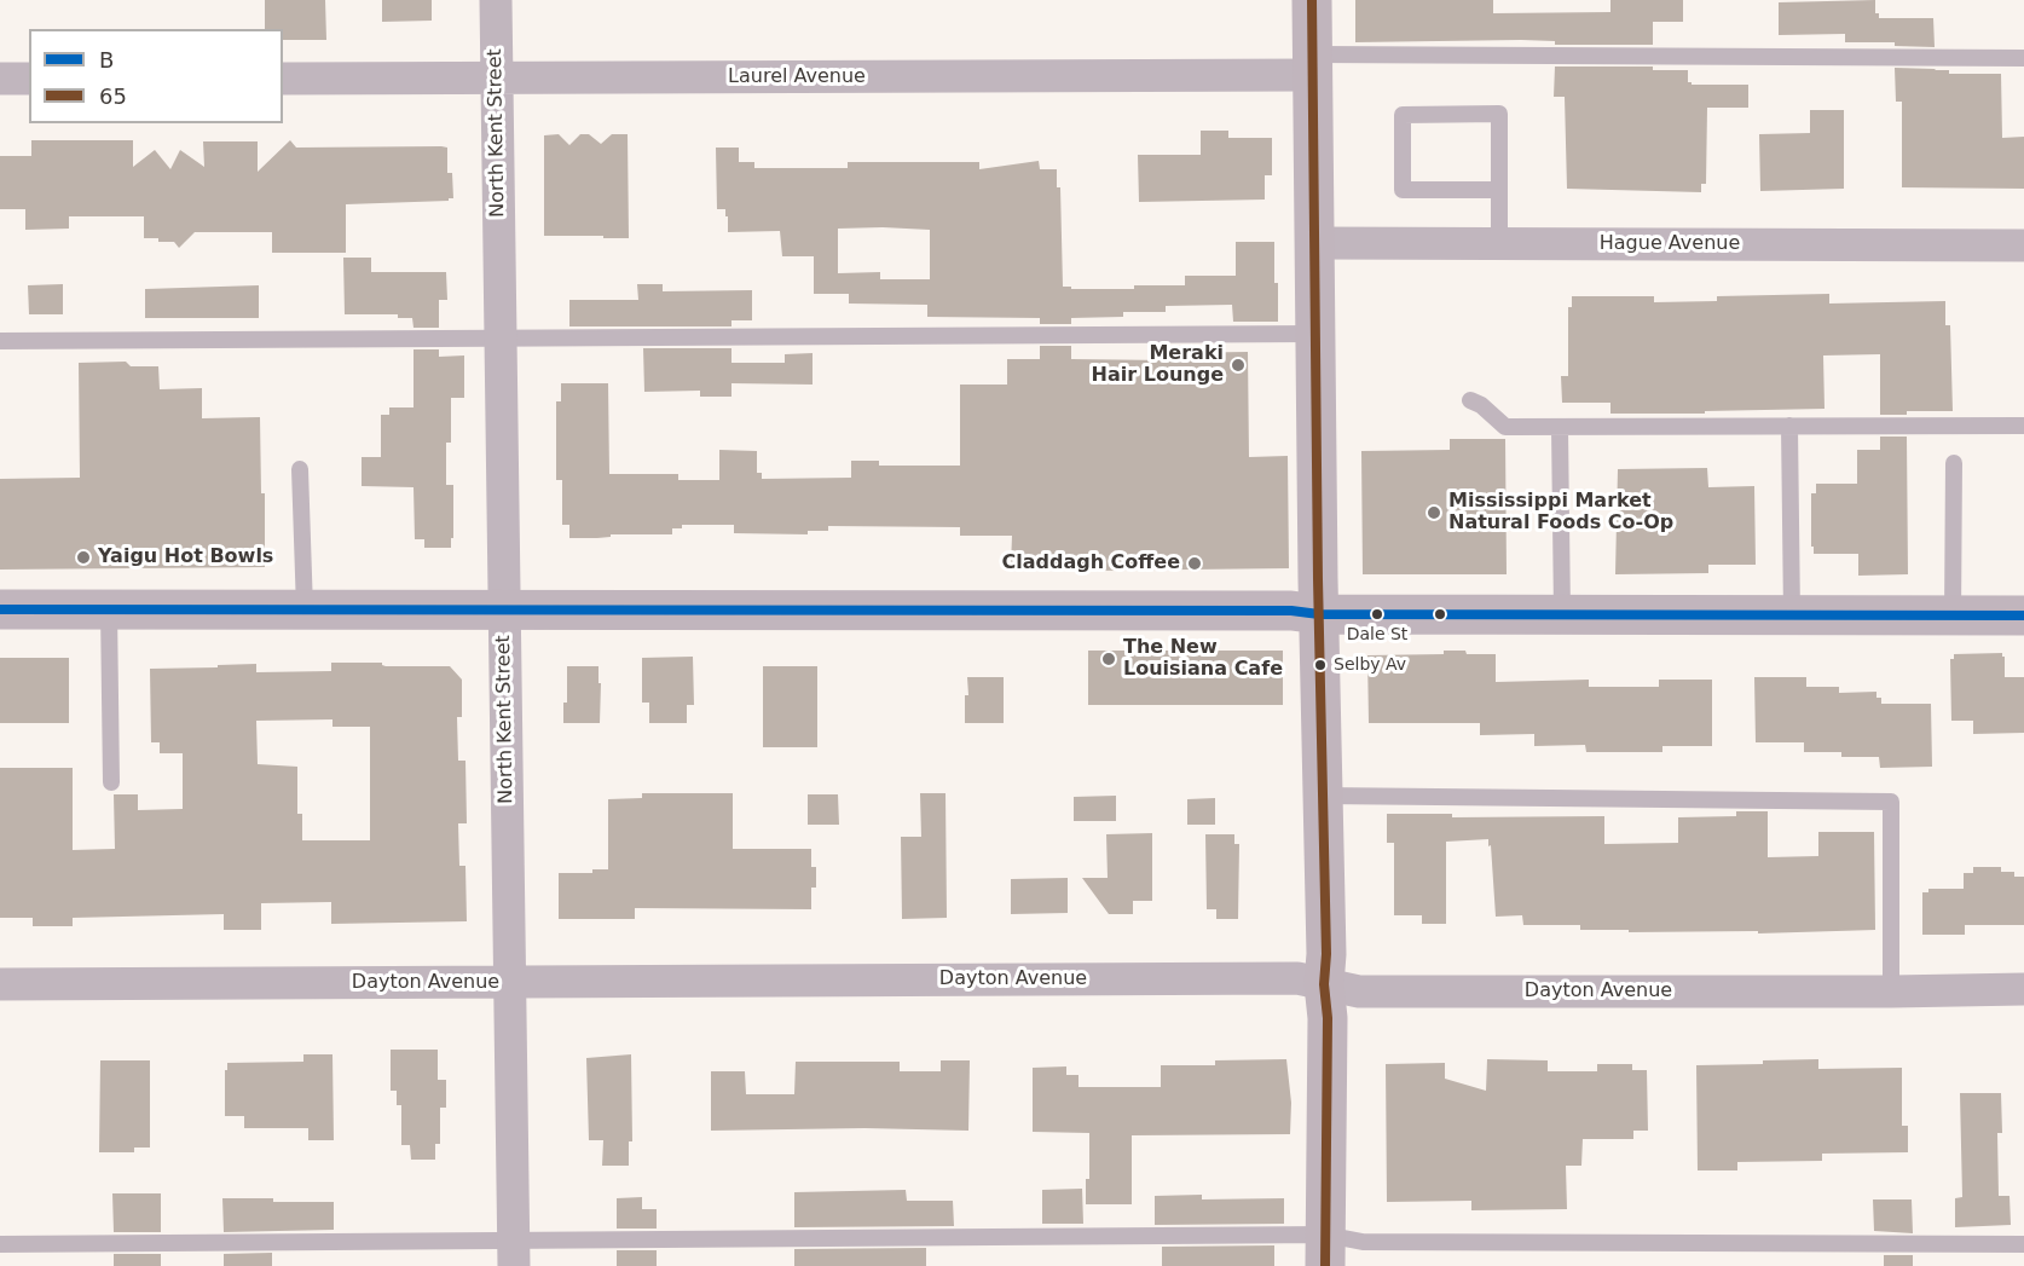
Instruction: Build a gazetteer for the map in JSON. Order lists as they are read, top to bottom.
{
  "streets": {
    "street": [
      "Laurel Avenue",
      "North Kent Street",
      "Hague Avenue",
      "Dayton Avenue"
    ]
  },
  "crossings": [
    ["Laurel Avenue", "North Kent Street"],
    ["North Kent Street", "Dayton Avenue"]
  ],
  "places": [
    "Meraki Hair Lounge",
    "Mississippi Market Natural Foods Co-Op",
    "Yaigu Hot Bowls",
    "Claddagh Coffee",
    "Dale St",
    "The New Louisiana Cafe",
    "Selby Av"
  ],
  "lines": ["transit line 65", "transit line B"],
  "legend": ["B", "65"]
}
